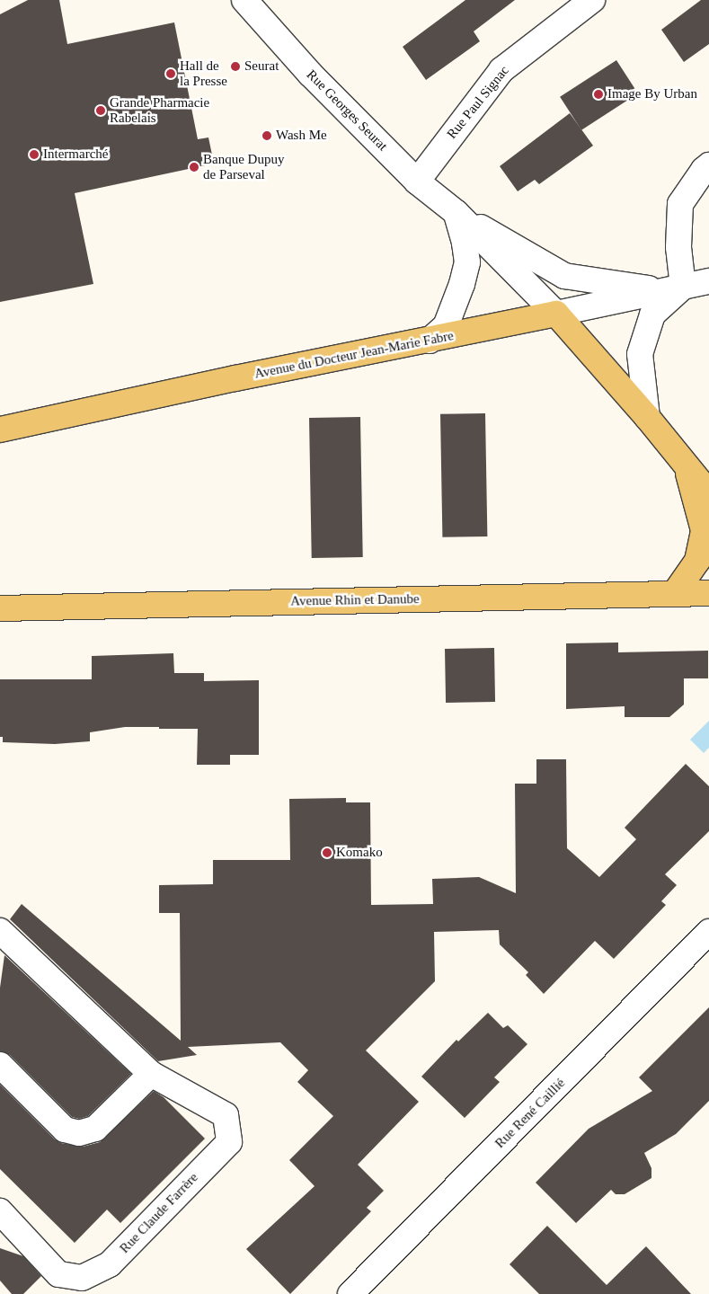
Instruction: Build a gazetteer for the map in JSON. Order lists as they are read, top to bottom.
{
  "streets": {
    "main road": ["Rue Georges Seurat", "Avenue du Docteur Jean-Marie Fabre", "Avenue Rhin et Danube"],
    "street": ["Rue Paul Signac", "Rue René Caillié", "Rue Claude Farrère"]
  },
  "crossings": [
    ["Rue Paul Signac", "Rue Georges Seurat"],
    ["Rue Georges Seurat", "Avenue du Docteur Jean-Marie Fabre"],
    ["Rue Georges Seurat", "Avenue Rhin et Danube"]
  ],
  "places": [
    "Seurat",
    "Hall de la Presse",
    "Image By Urban",
    "Grande Pharmacie Rabelais",
    "Wash Me",
    "Intermarché",
    "Banque Dupuy de Parseval",
    "Komako"
  ]
}
